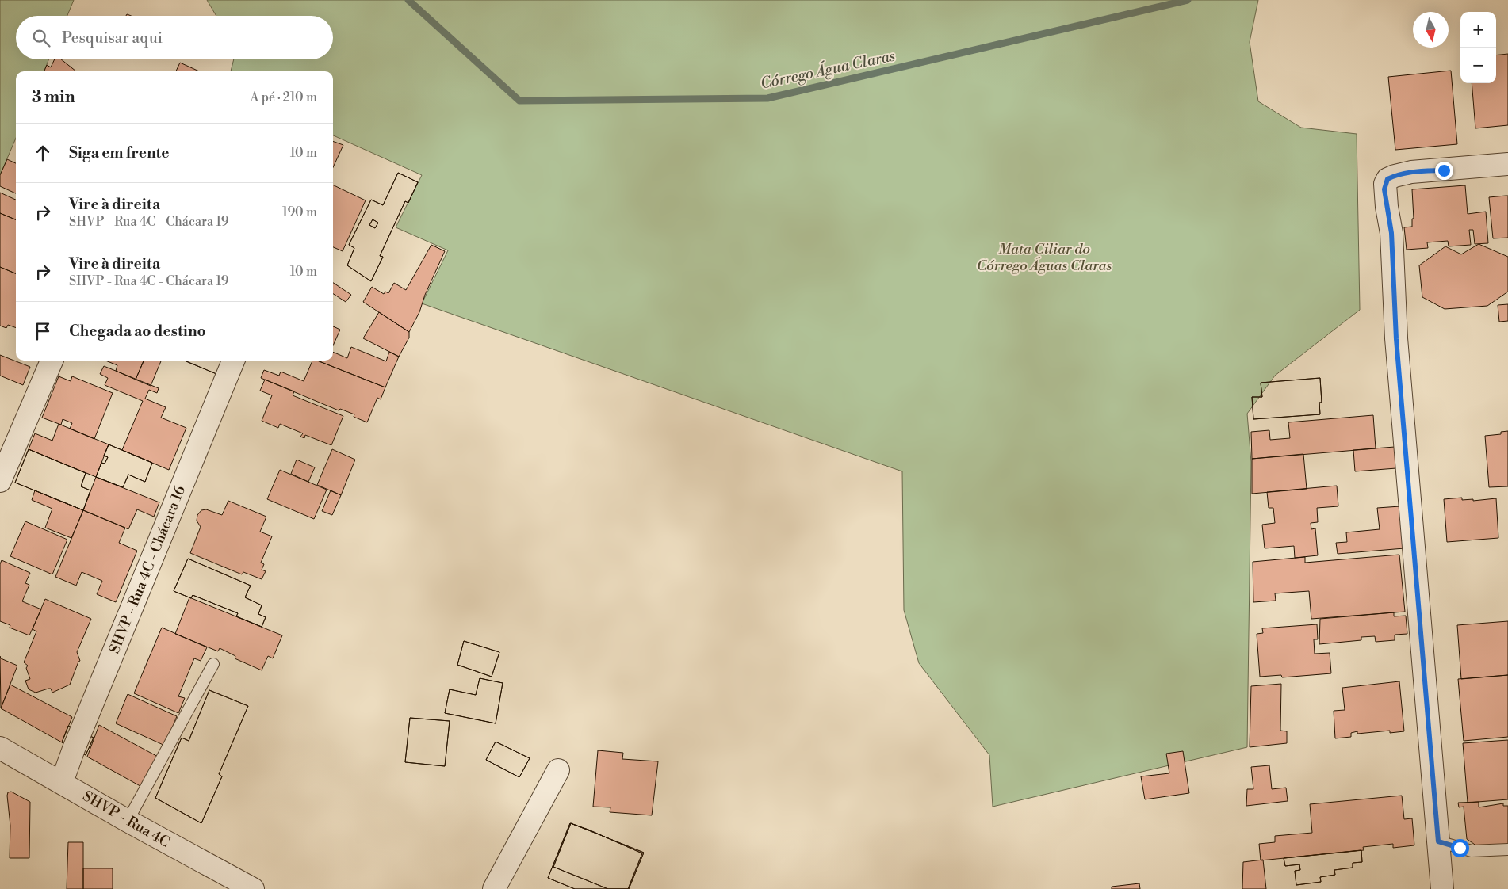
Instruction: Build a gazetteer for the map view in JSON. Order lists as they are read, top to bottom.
{
  "streets": {
    "street": ["SHVP - Rua 4C - Chácara 16", "SHVP - Rua 4C"]
  },
  "crossings": [
    ["SHVP - Rua 4C - Chácara 16", "SHVP - Rua 4C"]
  ],
  "water": ["Córrego Água Claras"],
  "parks": ["Mata Ciliar do Córrego Águas Claras"],
  "north": "bottom",
  "page": {
    "map_buttons": ["+", "−"],
    "search": "Pesquisar aqui",
    "heading": ["3 min", "A pé · 210 m"],
    "list": [
      ["Siga em frente", "10 m"],
      ["Vire à direita", "SHVP - Rua 4C - Chácara 19", "190 m"],
      ["Vire à direita", "SHVP - Rua 4C - Chácara 19", "10 m"],
      "Chegada ao destino"
    ]
  }
}
